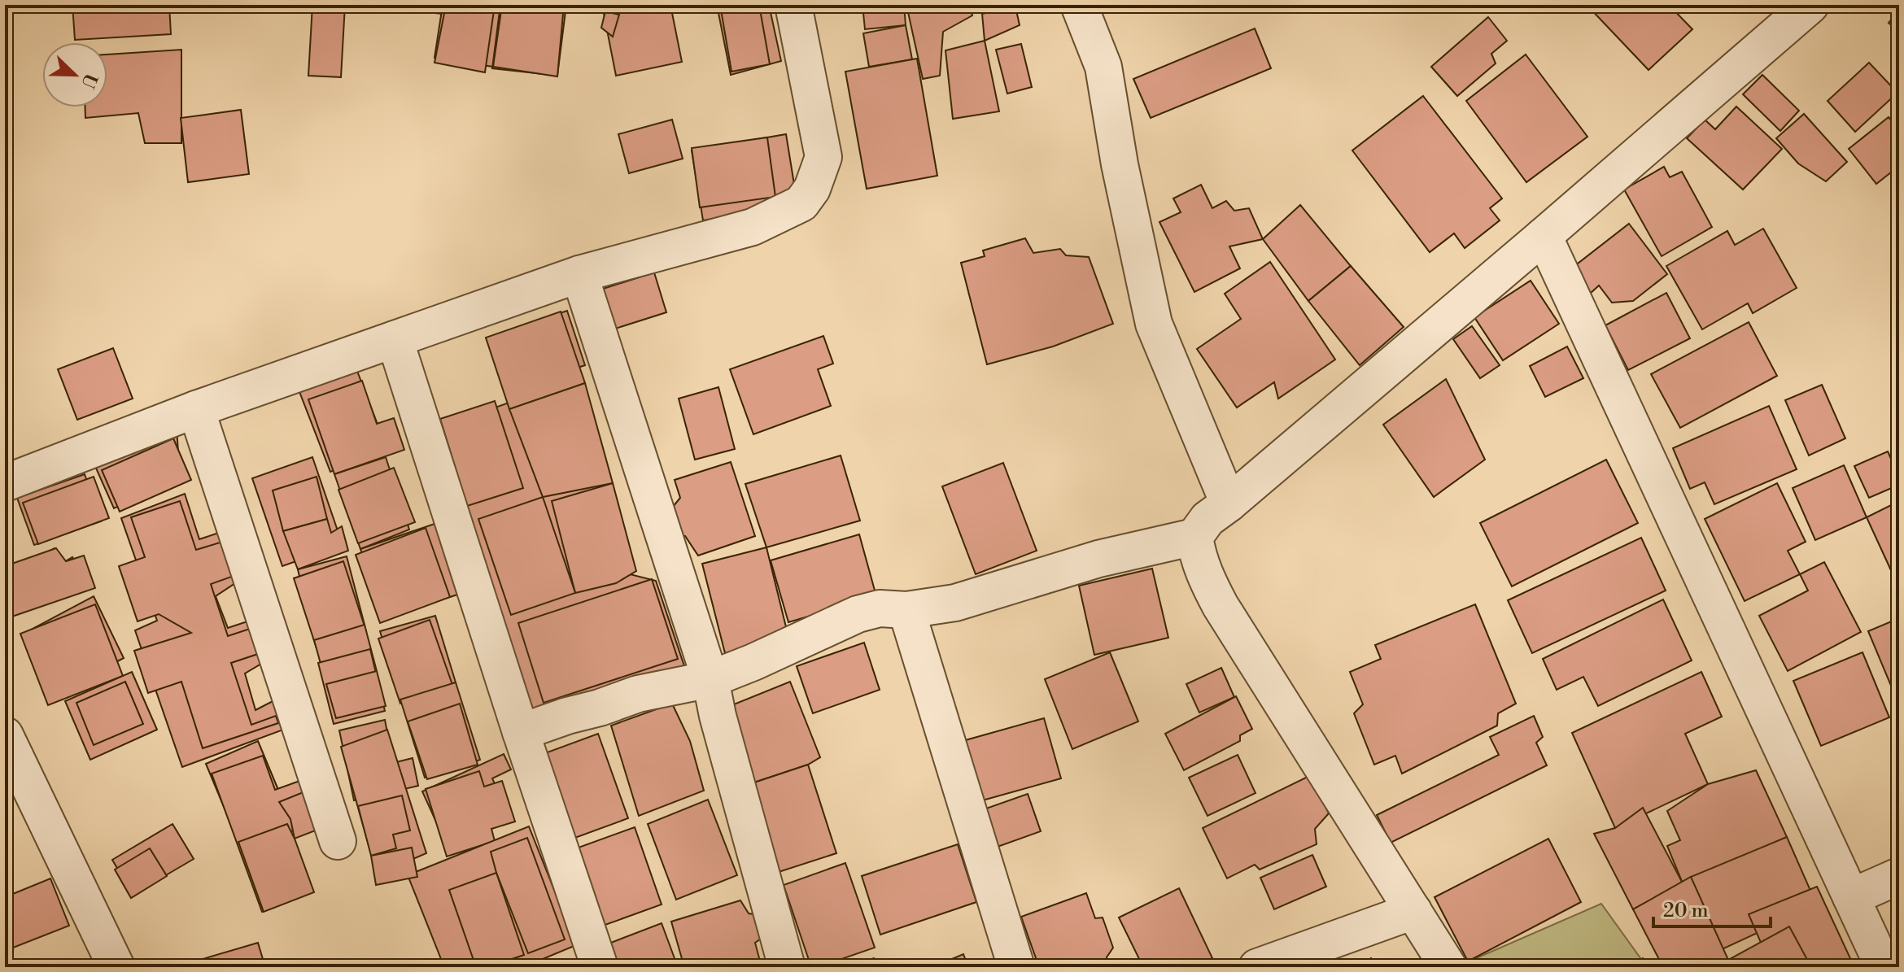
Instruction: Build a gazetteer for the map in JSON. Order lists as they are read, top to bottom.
{
  "scale_bar": "20 m",
  "north": "bottom right"
}
